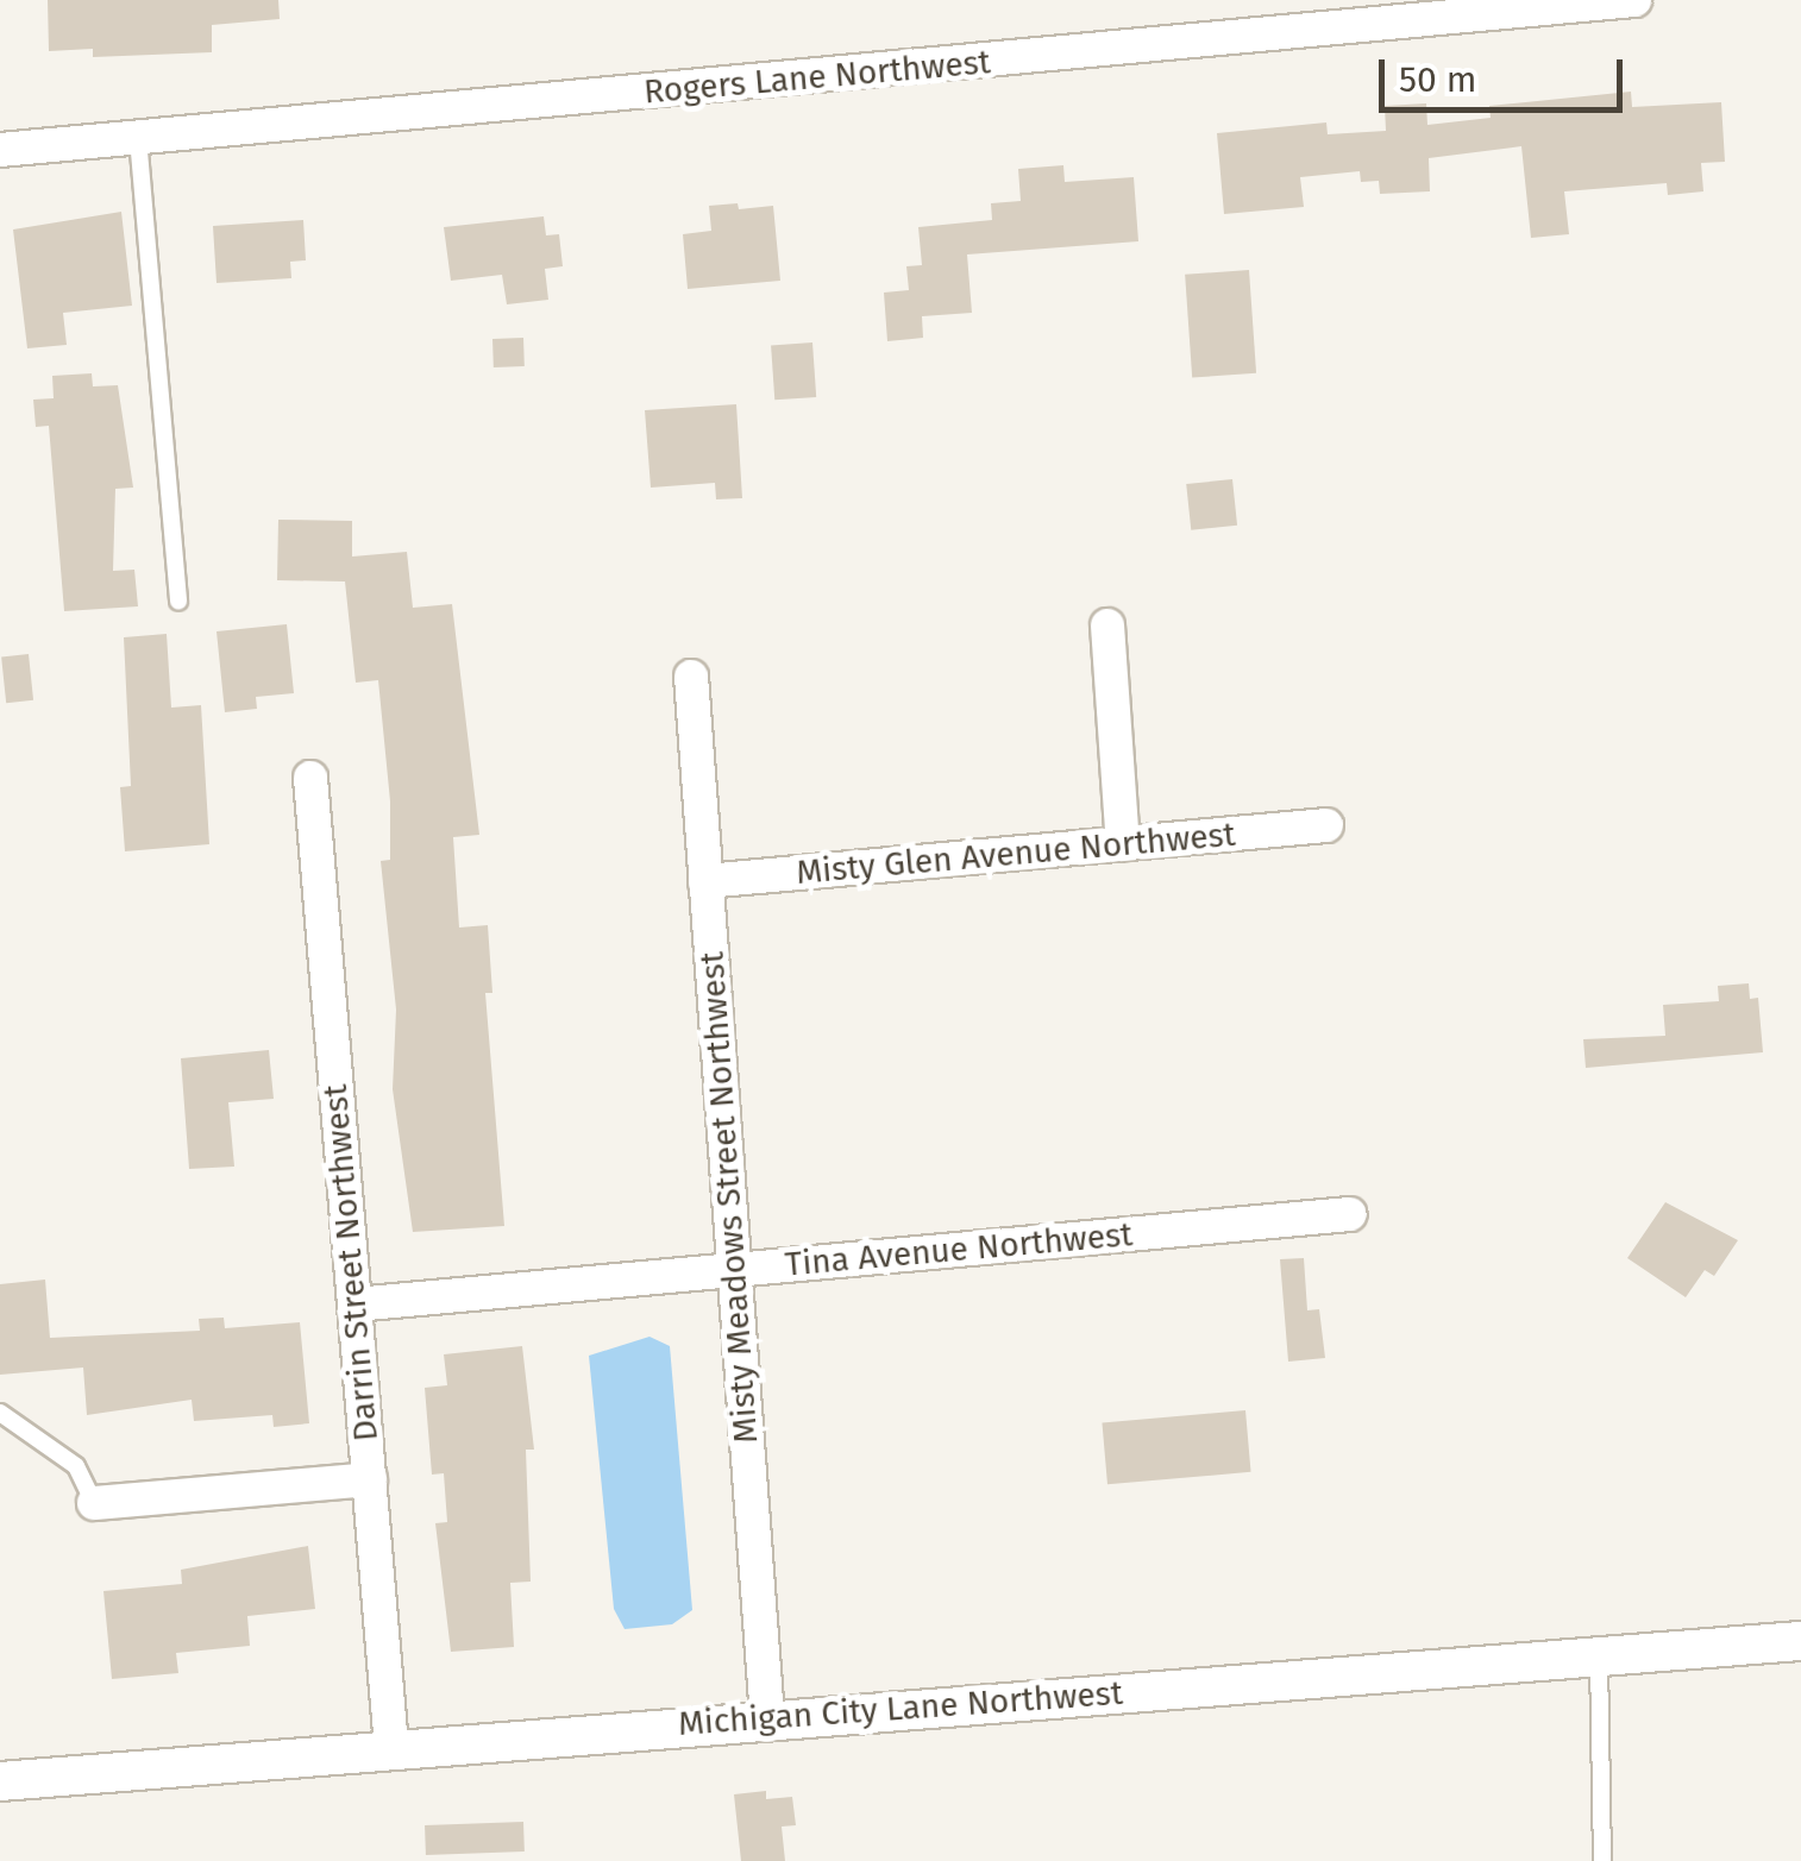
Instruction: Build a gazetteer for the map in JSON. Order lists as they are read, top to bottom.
{
  "streets": {
    "street": [
      "Rogers Lane Northwest",
      "Misty Glen Avenue Northwest",
      "Misty Meadows Street Northwest",
      "Tina Avenue Northwest",
      "Darrin Street Northwest",
      "Michigan City Lane Northwest"
    ]
  },
  "crossings": [
    ["Misty Glen Avenue Northwest", "Misty Meadows Street Northwest"],
    ["Misty Meadows Street Northwest", "Tina Avenue Northwest"],
    ["Misty Meadows Street Northwest", "Michigan City Lane Northwest"],
    ["Tina Avenue Northwest", "Darrin Street Northwest"],
    ["Darrin Street Northwest", "Michigan City Lane Northwest"]
  ],
  "scale_bar": "50 m"
}
